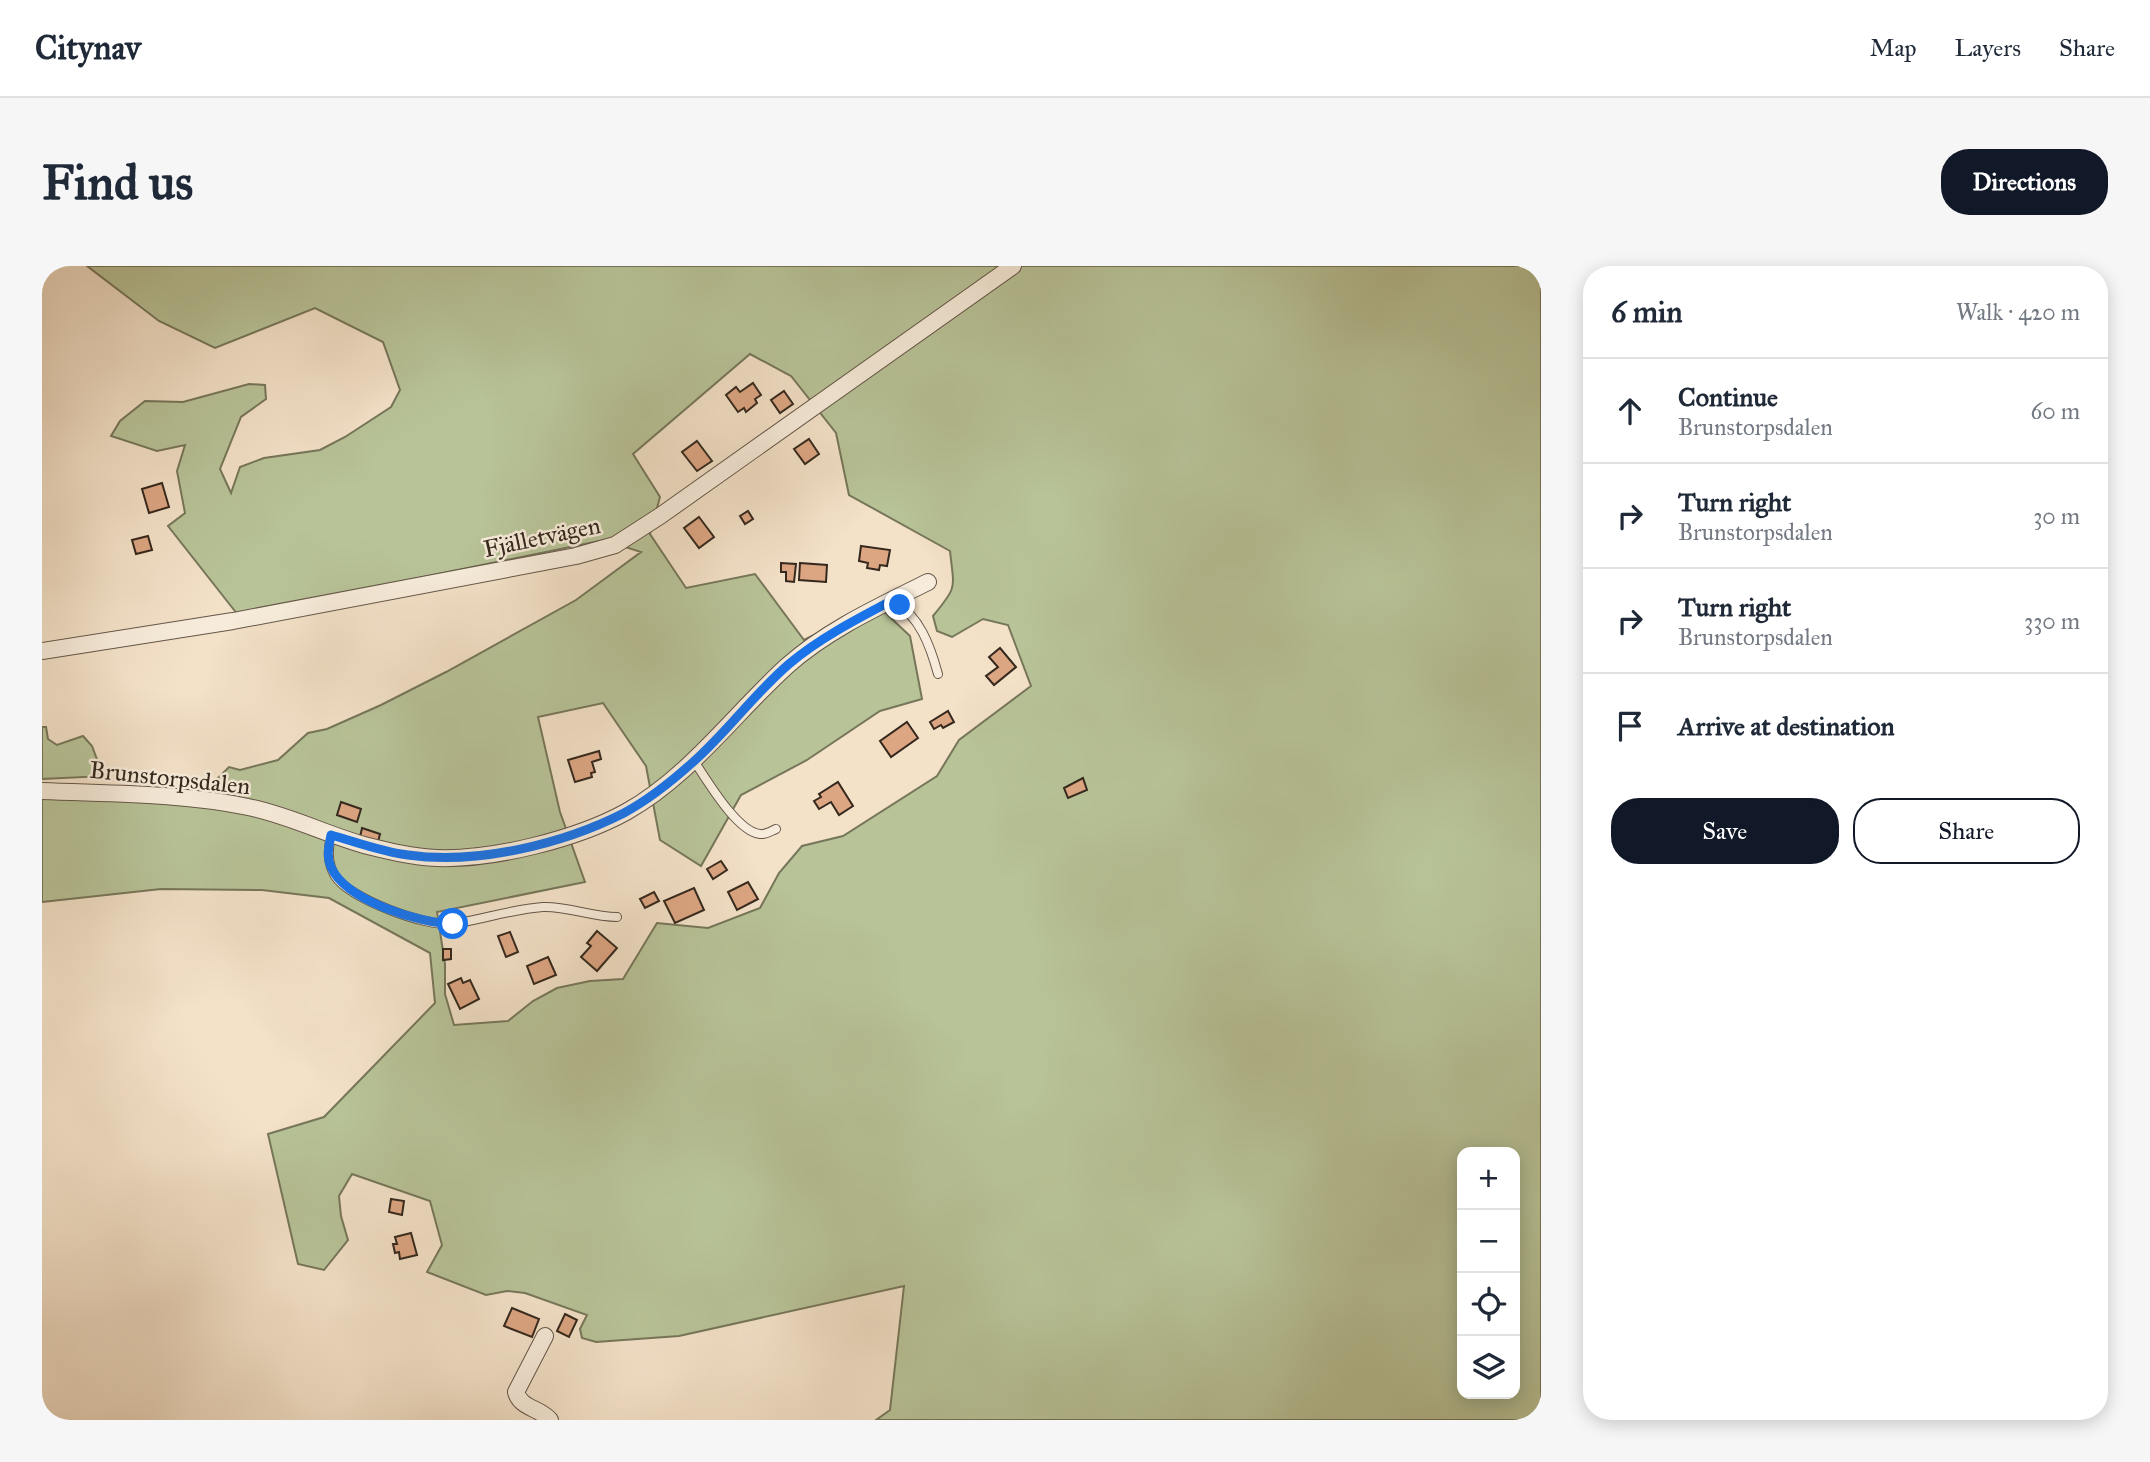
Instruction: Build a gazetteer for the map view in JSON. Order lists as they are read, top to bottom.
{
  "streets": {
    "street": ["Fjälletvägen", "Brunstorpsdalen"]
  },
  "page": {
    "header": "Citynav",
    "nav": ["Map", "Layers", "Share"],
    "buttons": [
      "Directions",
      ["Save", "Share"]
    ],
    "title": "Find us",
    "heading": ["6 min", "Walk · 420 m"],
    "list": [
      ["Continue", "Brunstorpsdalen", "60 m"],
      ["Turn right", "Brunstorpsdalen", "30 m"],
      ["Turn right", "Brunstorpsdalen", "330 m"],
      "Arrive at destination"
    ],
    "map_buttons": ["+", "−"]
  }
}
